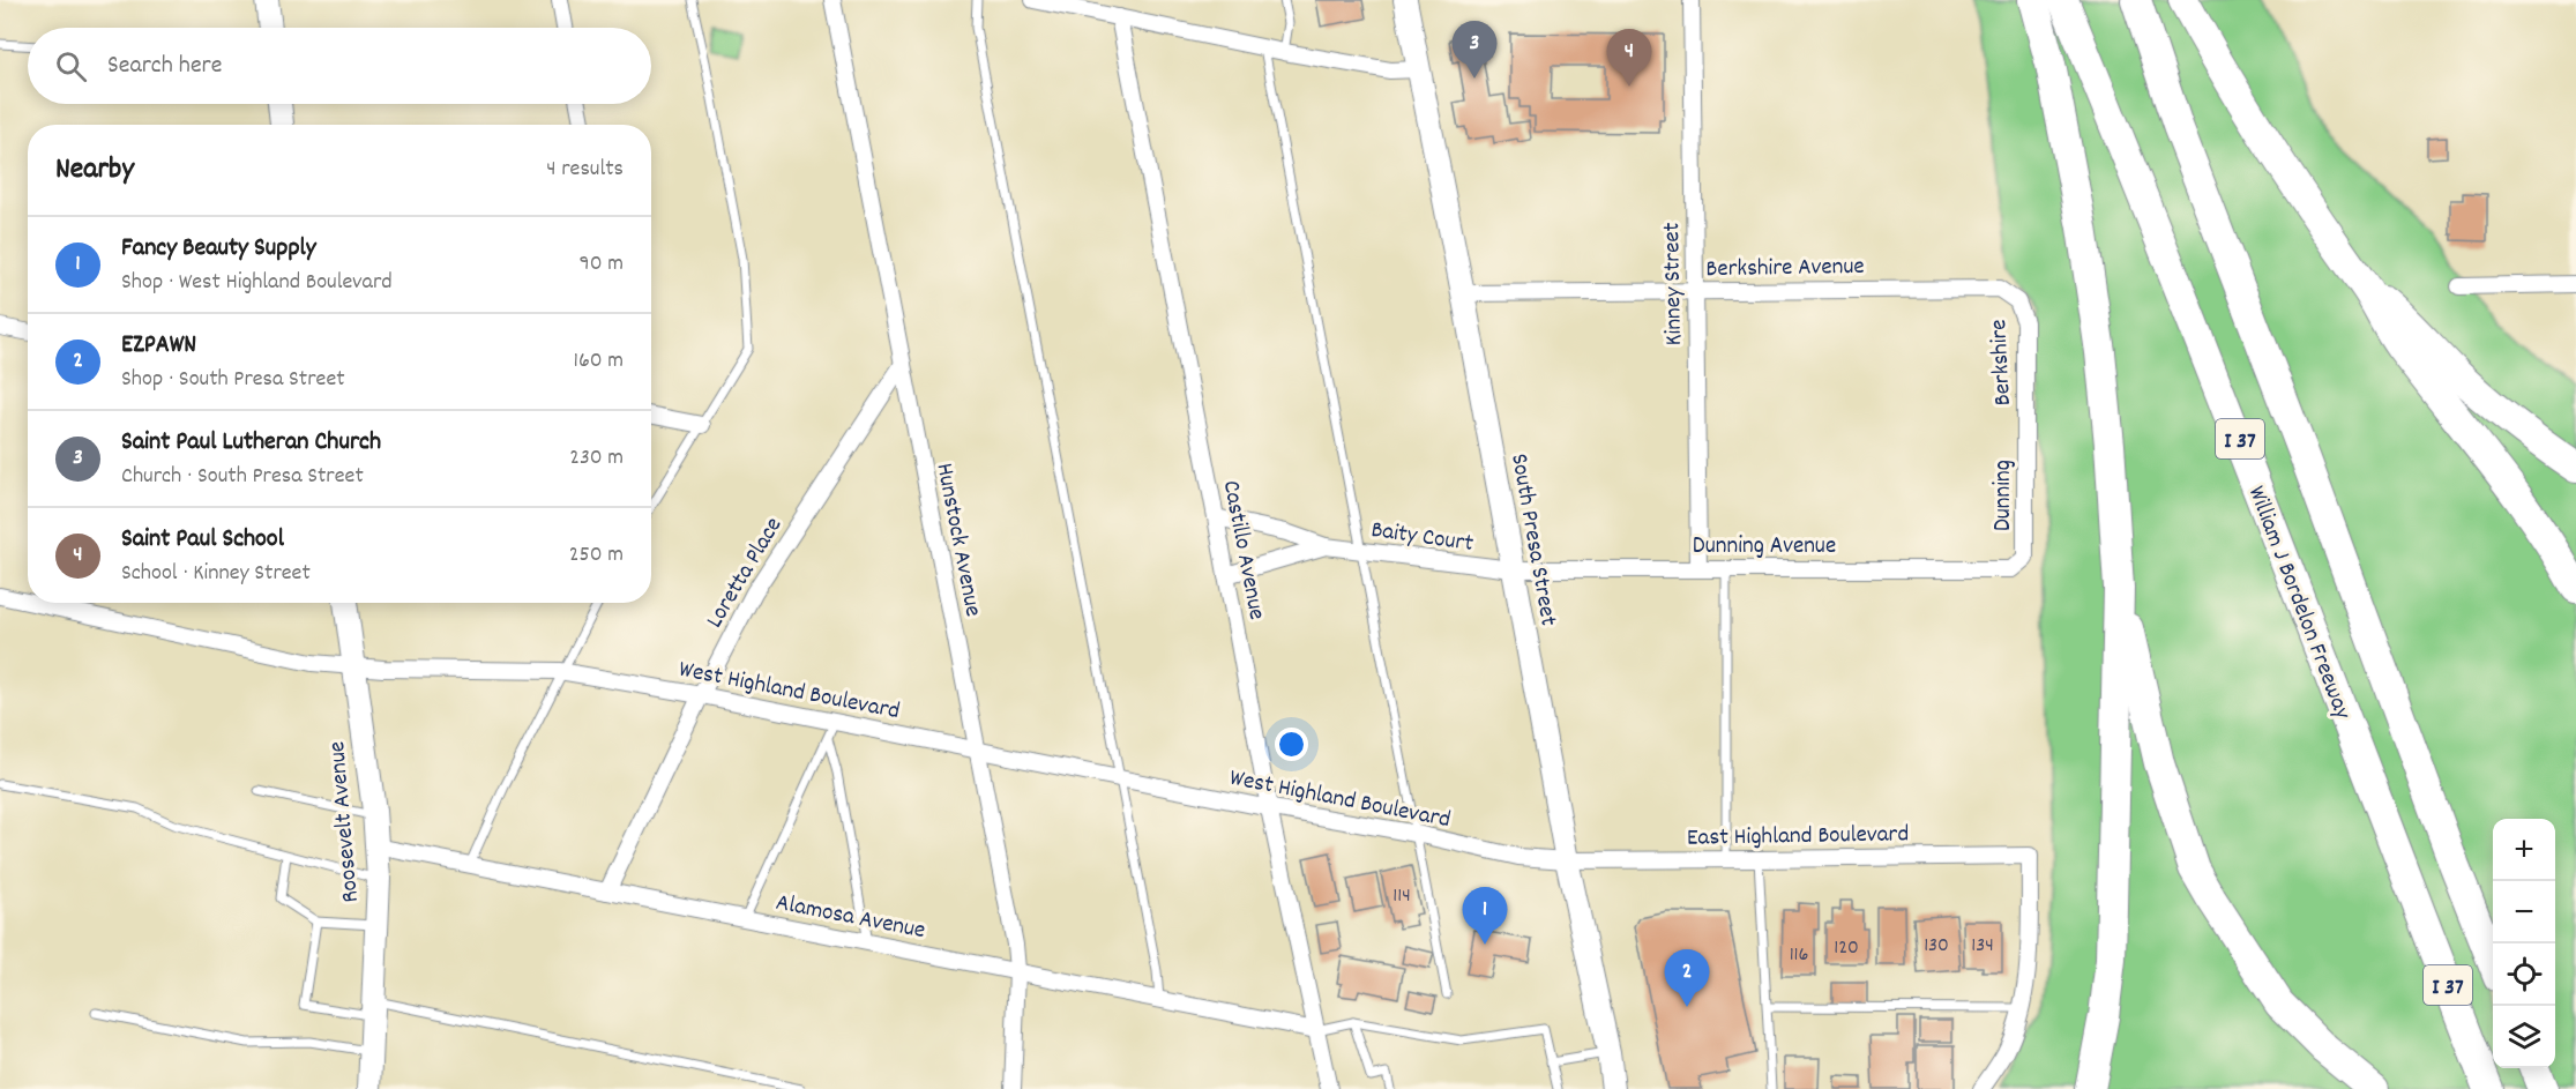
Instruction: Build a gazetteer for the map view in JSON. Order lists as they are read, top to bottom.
{
  "streets": {
    "highway": ["I 37", "William J Bordelon Freeway"],
    "main road": ["South Presa Street", "Roosevelt Avenue"],
    "street": [
      "Berkshire Avenue",
      "Kinney Street",
      "Berkshire",
      "Dunning",
      "Baity Court",
      "Hunstock Avenue",
      "Dunning Avenue",
      "Castillo Avenue",
      "Loretta Place",
      "West Highland Boulevard",
      "East Highland Boulevard",
      "Alamosa Avenue"
    ]
  },
  "crossings": [
    ["Berkshire Avenue", "Kinney Street"],
    ["Berkshire Avenue", "Berkshire"],
    ["Berkshire Avenue", "South Presa Street"],
    ["Kinney Street", "Dunning Avenue"],
    ["Berkshire", "Dunning"],
    ["Dunning", "Dunning Avenue"],
    ["Baity Court", "South Presa Street"],
    ["Baity Court", "Dunning Avenue"],
    ["Baity Court", "Castillo Avenue"],
    ["Hunstock Avenue", "Loretta Place"],
    ["Hunstock Avenue", "West Highland Boulevard"],
    ["Hunstock Avenue", "Alamosa Avenue"],
    ["South Presa Street", "Dunning Avenue"],
    ["South Presa Street", "West Highland Boulevard"],
    ["South Presa Street", "East Highland Boulevard"],
    ["Castillo Avenue", "West Highland Boulevard"],
    ["Castillo Avenue", "Alamosa Avenue"],
    ["Loretta Place", "West Highland Boulevard"],
    ["Loretta Place", "Alamosa Avenue"],
    ["West Highland Boulevard", "Roosevelt Avenue"],
    ["West Highland Boulevard", "East Highland Boulevard"],
    ["Roosevelt Avenue", "Alamosa Avenue"]
  ],
  "house_numbers": [
    "114",
    "130",
    "134",
    "120",
    "116"
  ],
  "page": {
    "pins": [
      "3",
      "4",
      "1",
      "2"
    ],
    "search": "Search here",
    "heading": ["Nearby", "4 results"],
    "list": [
      {
        "mark": "1",
        "name": "Fancy Beauty Supply",
        "note": "Shop · West Highland Boulevard",
        "value": "90 m"
      },
      {
        "mark": "2",
        "name": "EZPAWN",
        "note": "Shop · South Presa Street",
        "value": "160 m"
      },
      {
        "mark": "3",
        "name": "Saint Paul Lutheran Church",
        "note": "Church · South Presa Street",
        "value": "230 m"
      },
      {
        "mark": "4",
        "name": "Saint Paul School",
        "note": "School · Kinney Street",
        "value": "250 m"
      }
    ],
    "map_buttons": ["+", "−"]
  }
}
